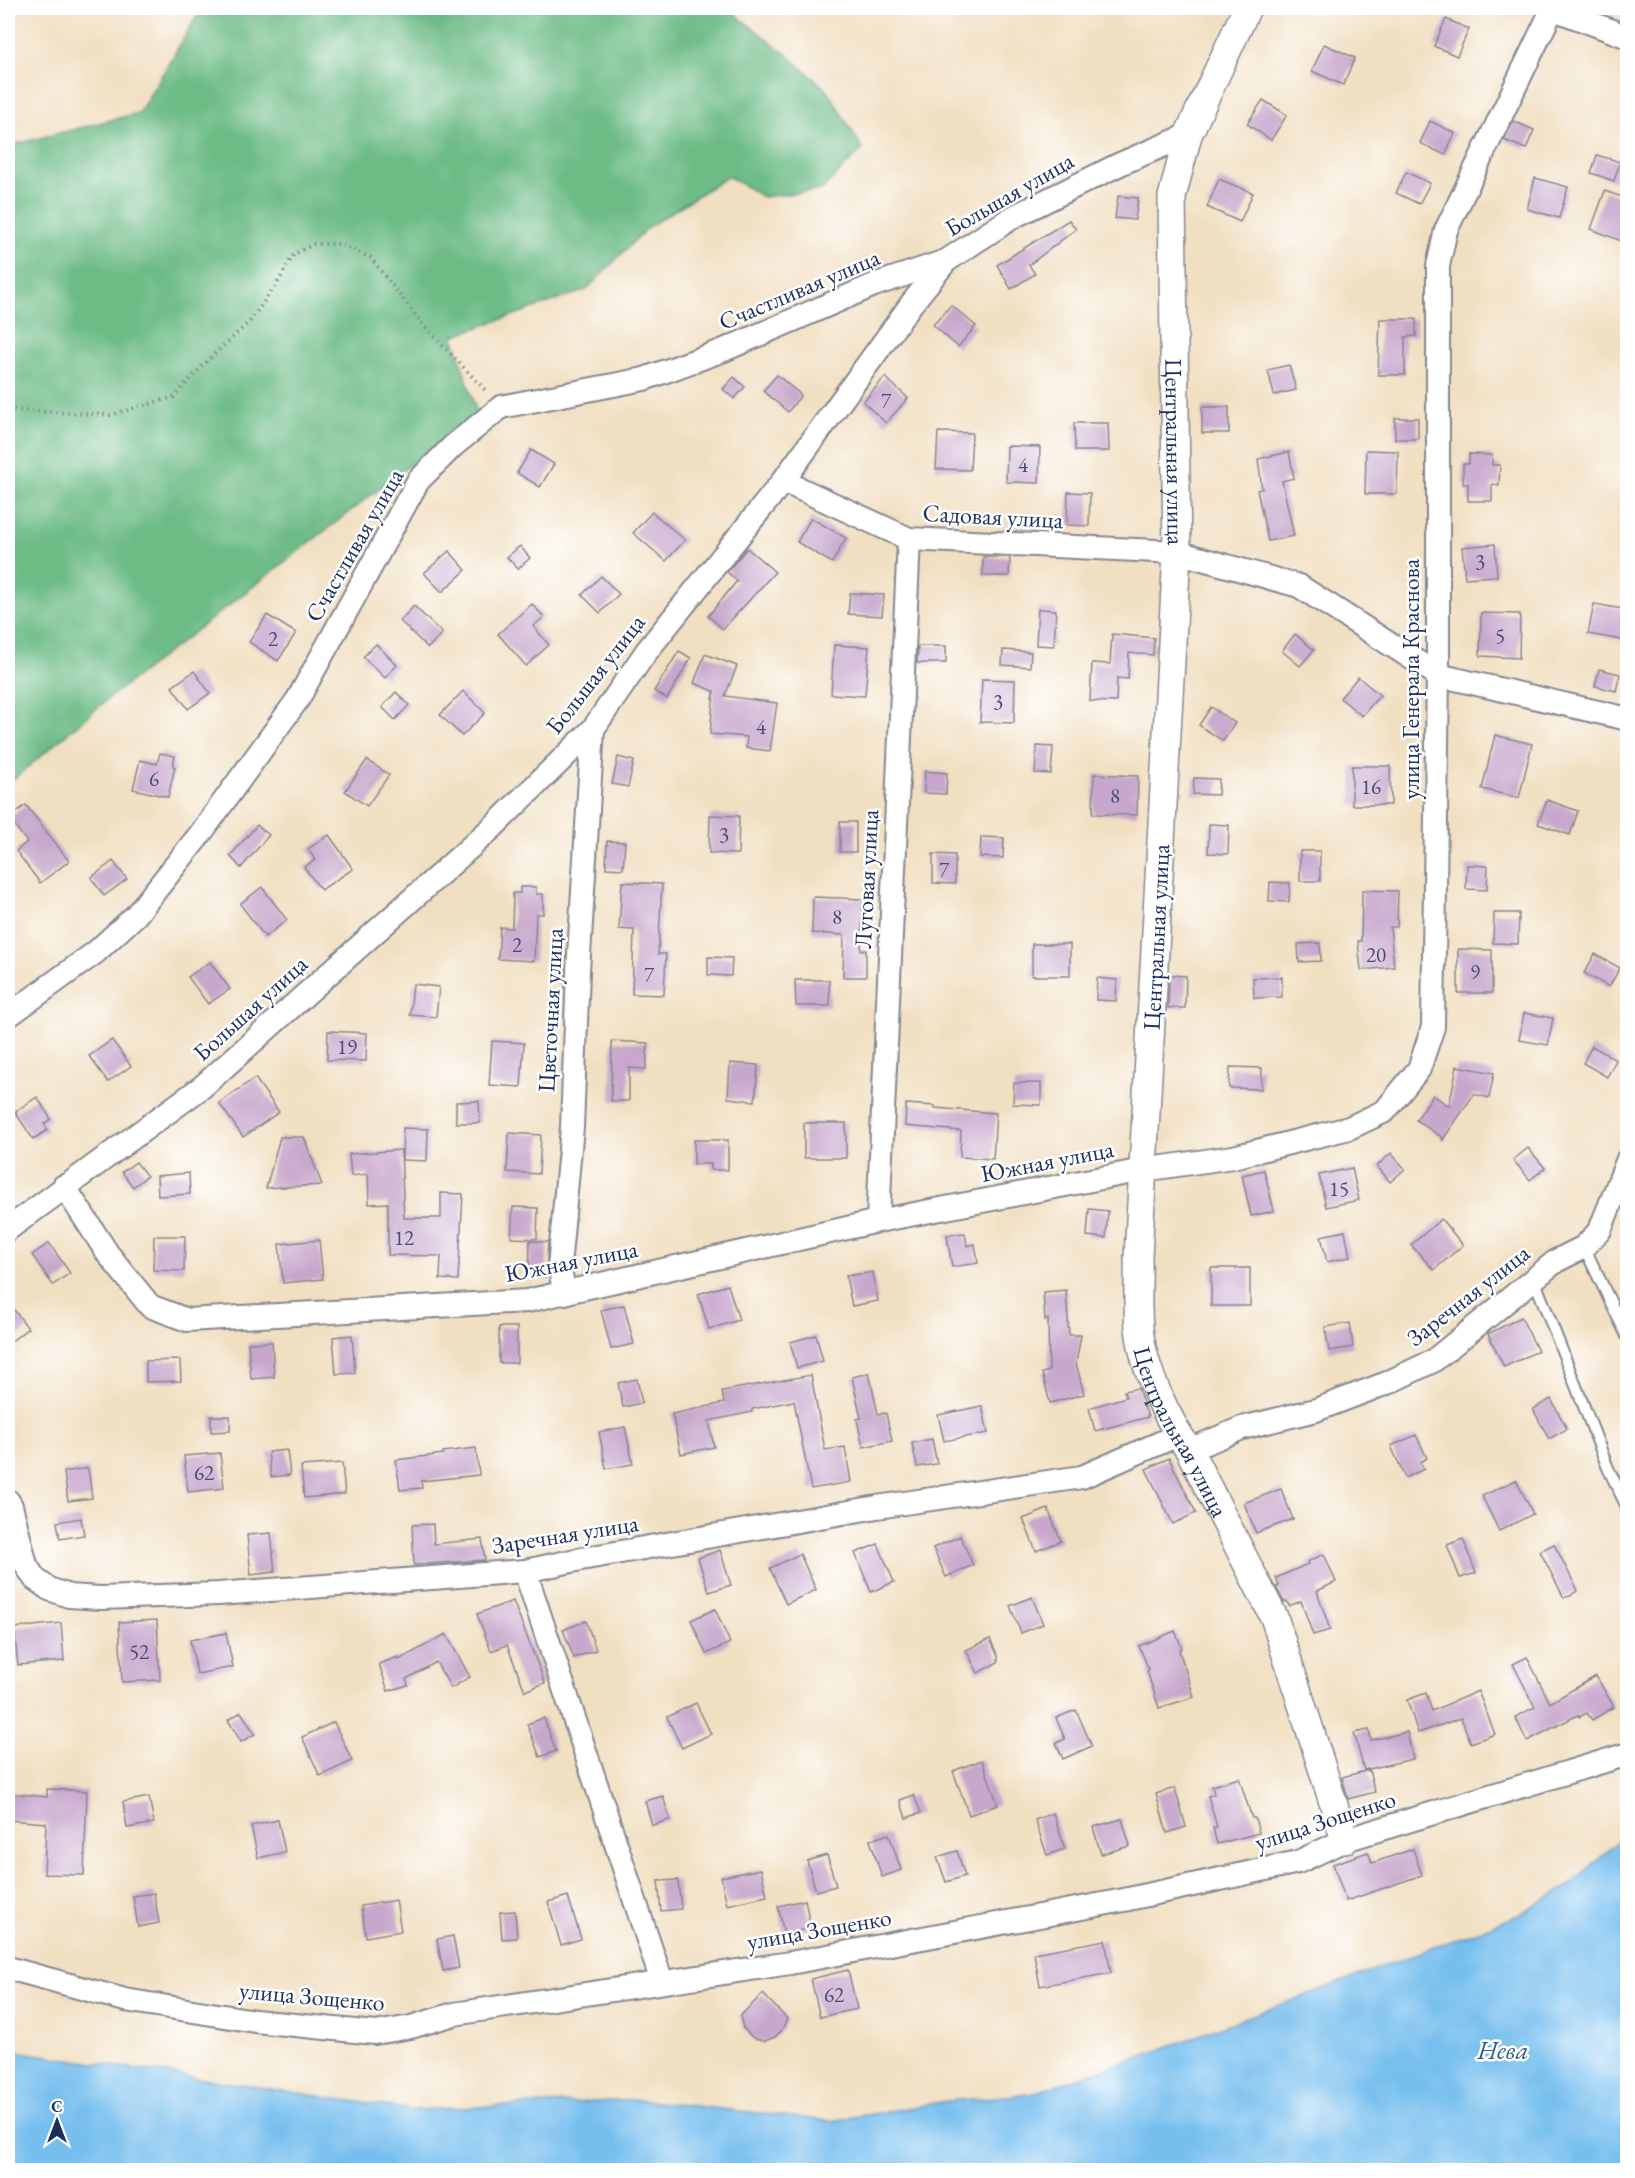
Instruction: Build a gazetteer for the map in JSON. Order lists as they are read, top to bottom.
{
  "streets": {
    "street": [
      "Большая улица",
      "Счастливая улица",
      "Центральная улица",
      "Садовая улица",
      "улица Генерала Краснова",
      "Луговая улица",
      "Цветочная улица",
      "Южная улица",
      "Заречная улица",
      "улица Зощенко"
    ]
  },
  "crossings": [
    ["Большая улица", "Счастливая улица"],
    ["Большая улица", "Центральная улица"],
    ["Большая улица", "Садовая улица"],
    ["Большая улица", "Цветочная улица"],
    ["Большая улица", "Южная улица"],
    ["Центральная улица", "Садовая улица"],
    ["Центральная улица", "улица Генерала Краснова"],
    ["Центральная улица", "Южная улица"],
    ["Центральная улица", "Заречная улица"],
    ["Центральная улица", "улица Зощенко"],
    ["Садовая улица", "улица Генерала Краснова"],
    ["Садовая улица", "Луговая улица"],
    ["улица Генерала Краснова", "Южная улица"],
    ["Луговая улица", "Южная улица"],
    ["Цветочная улица", "Южная улица"]
  ],
  "water": ["Нева"],
  "house_numbers": [
    "7",
    "4",
    "3",
    "5",
    "2",
    "3",
    "4",
    "6",
    "16",
    "8",
    "3",
    "7",
    "8",
    "2",
    "20",
    "9",
    "7",
    "19",
    "15",
    "12",
    "62",
    "52",
    "62"
  ],
  "north": "top"
}
